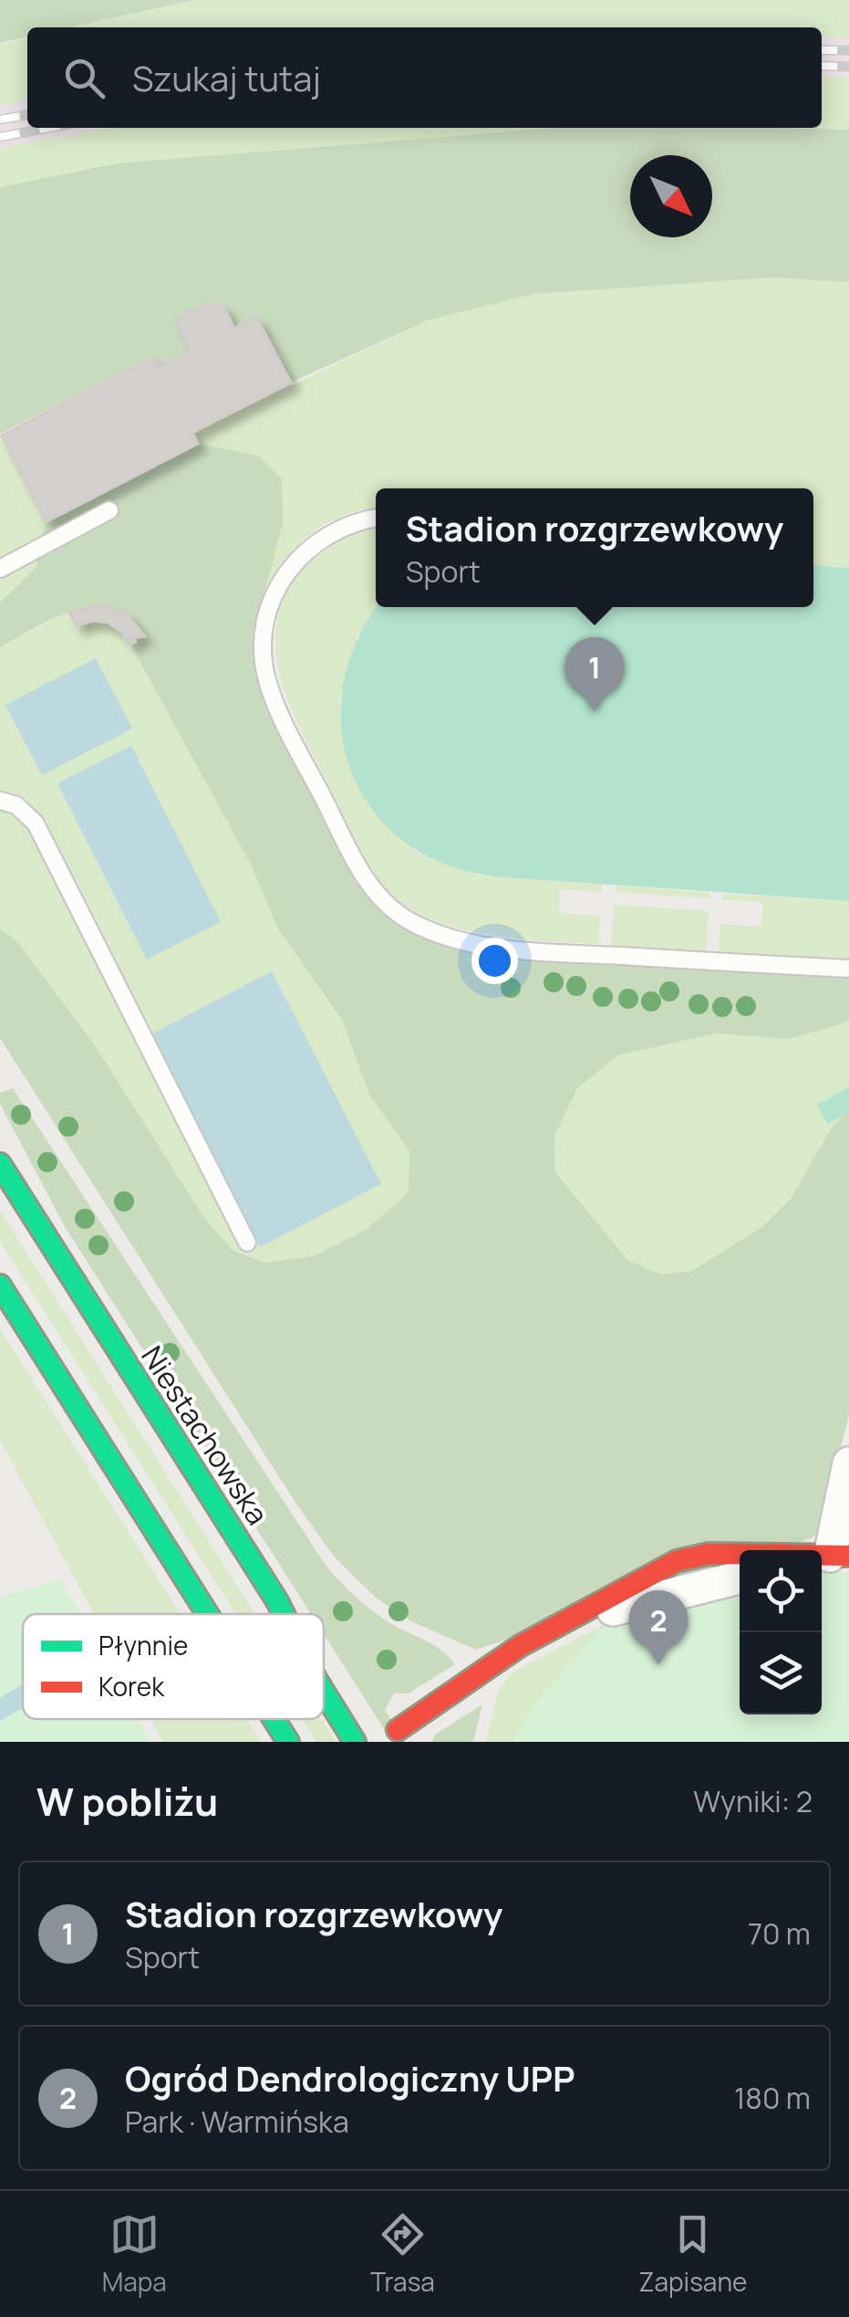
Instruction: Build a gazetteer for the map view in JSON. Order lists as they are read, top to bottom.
{
  "streets": {
    "main road": ["Niestachowska"]
  },
  "legend": ["Płynnie", "Korek"],
  "north": "bottom right",
  "page": {
    "search": "Szukaj tutaj",
    "popup": ["Stadion rozgrzewkowy", "Sport"],
    "pins": ["1", "2"],
    "heading": ["W pobliżu", "Wyniki: 2"],
    "list": [
      {
        "mark": "1",
        "name": "Stadion rozgrzewkowy",
        "note": "Sport",
        "value": "70 m"
      },
      {
        "mark": "2",
        "name": "Ogród Dendrologiczny UPP",
        "note": "Park · Warmińska",
        "value": "180 m"
      }
    ],
    "nav": ["Mapa", "Trasa", "Zapisane"]
  }
}
